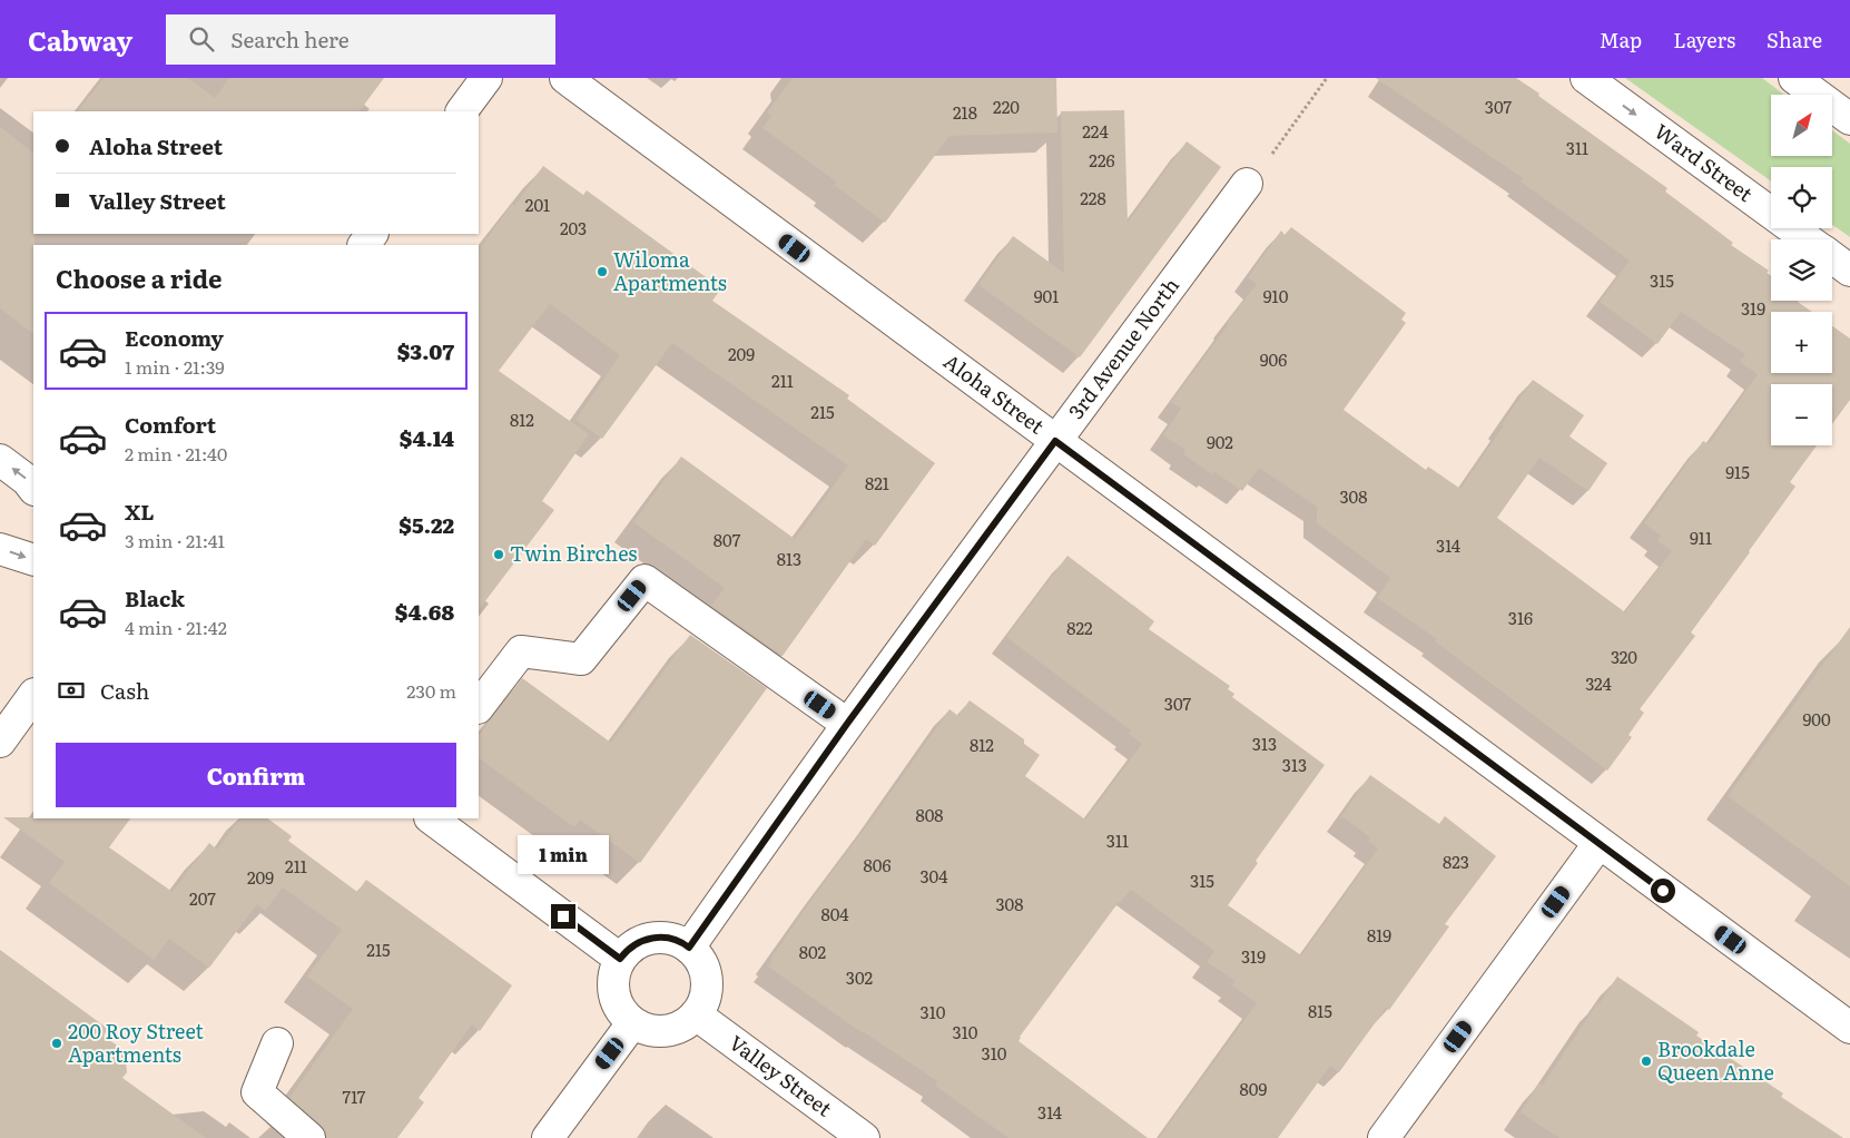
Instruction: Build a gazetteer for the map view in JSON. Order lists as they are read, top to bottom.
{
  "streets": {
    "street": [
      "Ward Street",
      "3rd Avenue North",
      "Aloha Street",
      "Valley Street"
    ]
  },
  "crossings": [
    ["3rd Avenue North", "Aloha Street"],
    ["3rd Avenue North", "Valley Street"]
  ],
  "one_way": ["Ward Street"],
  "places": [
    "Wiloma Apartments",
    "Twin Birches",
    "200 Roy Street Apartments",
    "Brookdale Queen Anne"
  ],
  "house_numbers": [
    "220",
    "307",
    "218",
    "224",
    "311",
    "226",
    "228",
    "201",
    "203",
    "315",
    "901",
    "910",
    "319",
    "209",
    "906",
    "211",
    "215",
    "812",
    "902",
    "915",
    "821",
    "308",
    "911",
    "807",
    "314",
    "813",
    "316",
    "822",
    "320",
    "324",
    "307",
    "900",
    "313",
    "812",
    "313",
    "808",
    "311",
    "823",
    "806",
    "211",
    "304",
    "209",
    "315",
    "207",
    "308",
    "804",
    "819",
    "215",
    "802",
    "319",
    "302",
    "815",
    "310",
    "310",
    "310",
    "809",
    "717",
    "314"
  ],
  "north": "top right",
  "page": {
    "header": "Cabway",
    "search": "Search here",
    "nav": ["Map", "Layers", "Share"],
    "map_buttons": ["+", "−"],
    "banner": ["Aloha Street", "Valley Street"],
    "heading": "Choose a ride",
    "list": [
      {
        "name": "Economy",
        "note": "1 min · 21:39",
        "value": "$3.07"
      },
      {
        "name": "Comfort",
        "note": "2 min · 21:40",
        "value": "$4.14"
      },
      {
        "name": "XL",
        "note": "3 min · 21:41",
        "value": "$5.22"
      },
      {
        "name": "Black",
        "note": "4 min · 21:42",
        "value": "$4.68"
      }
    ],
    "pay": ["Cash", "230 m"],
    "buttons": "Confirm",
    "bubble": "1 min"
  }
}
